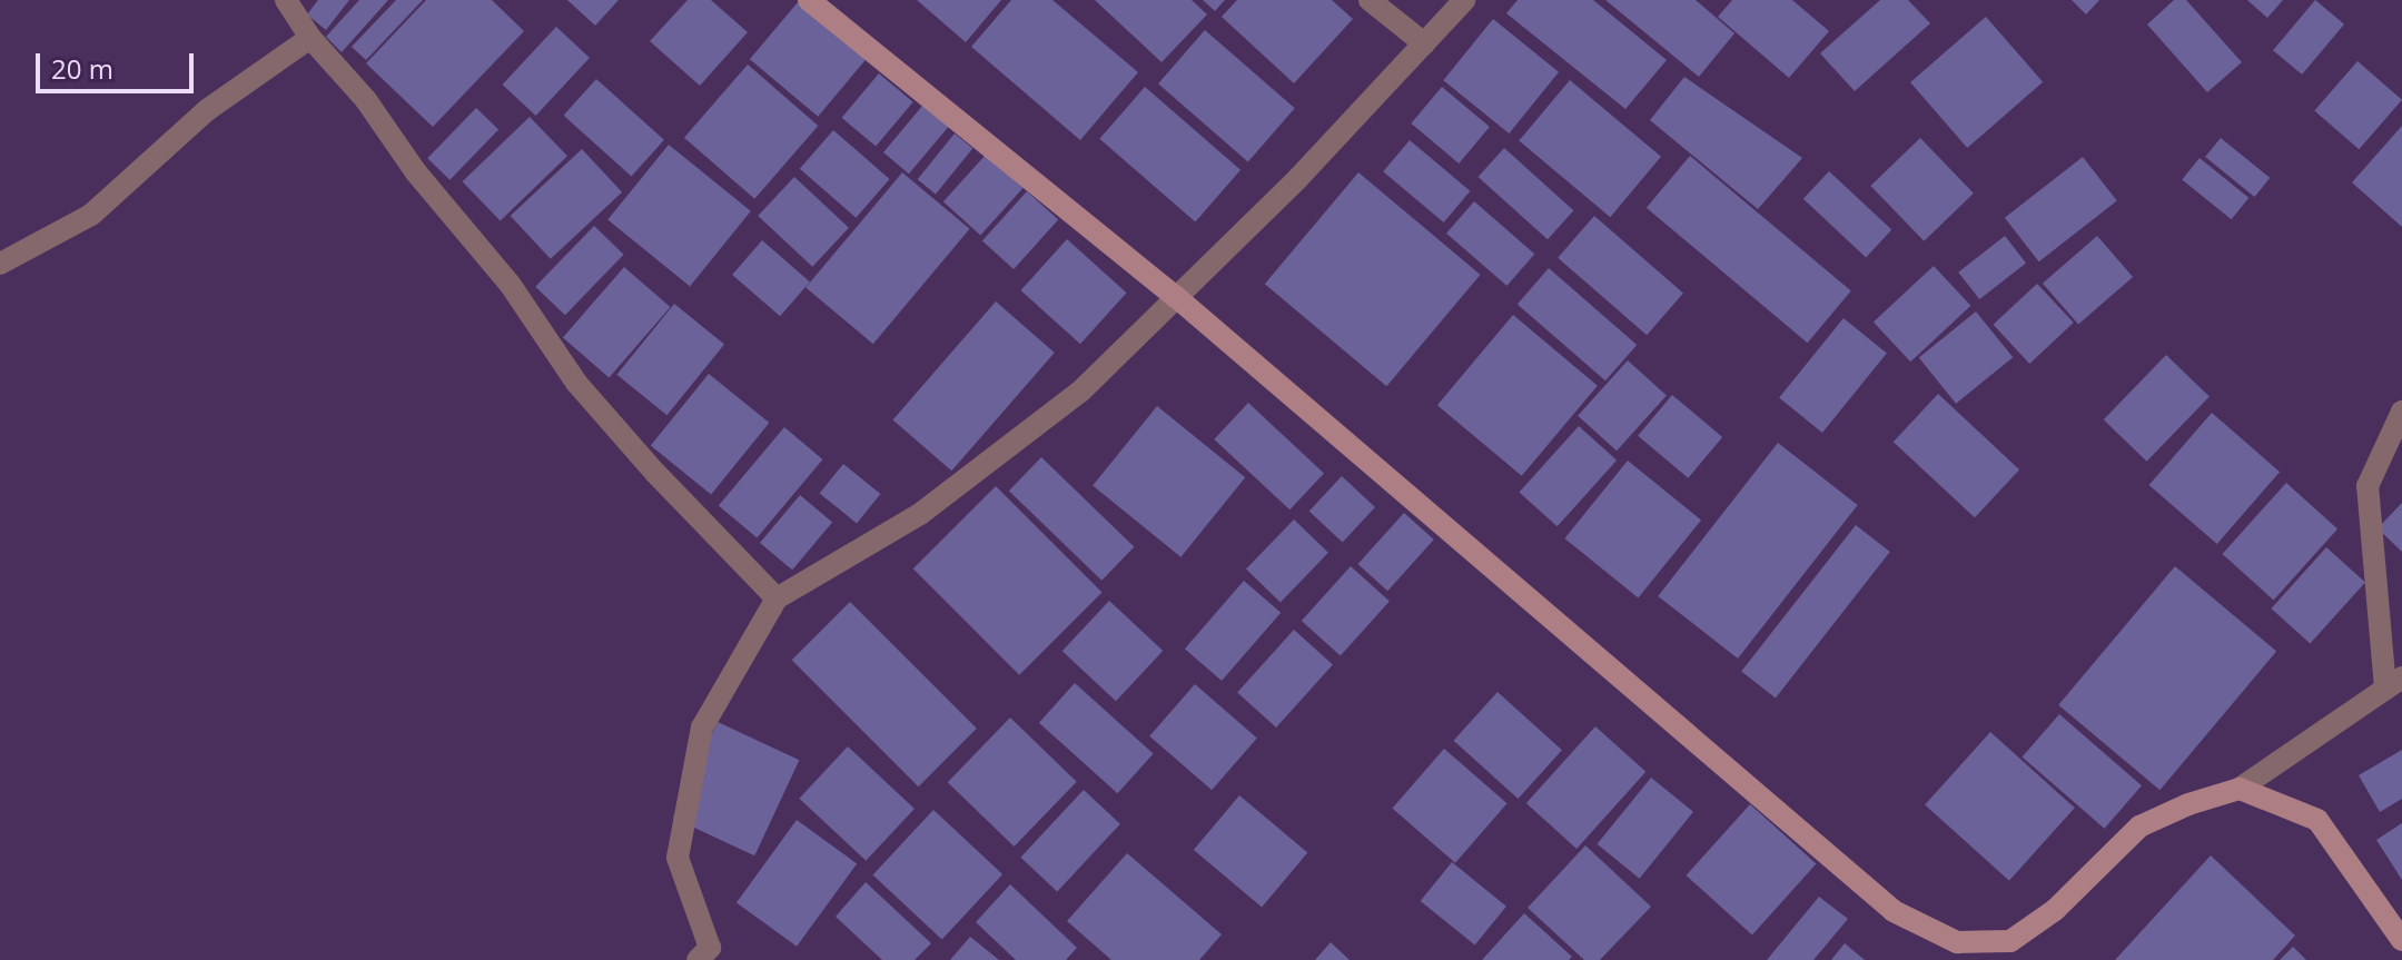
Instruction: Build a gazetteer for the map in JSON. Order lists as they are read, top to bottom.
{
  "scale_bar": "20 m"
}
